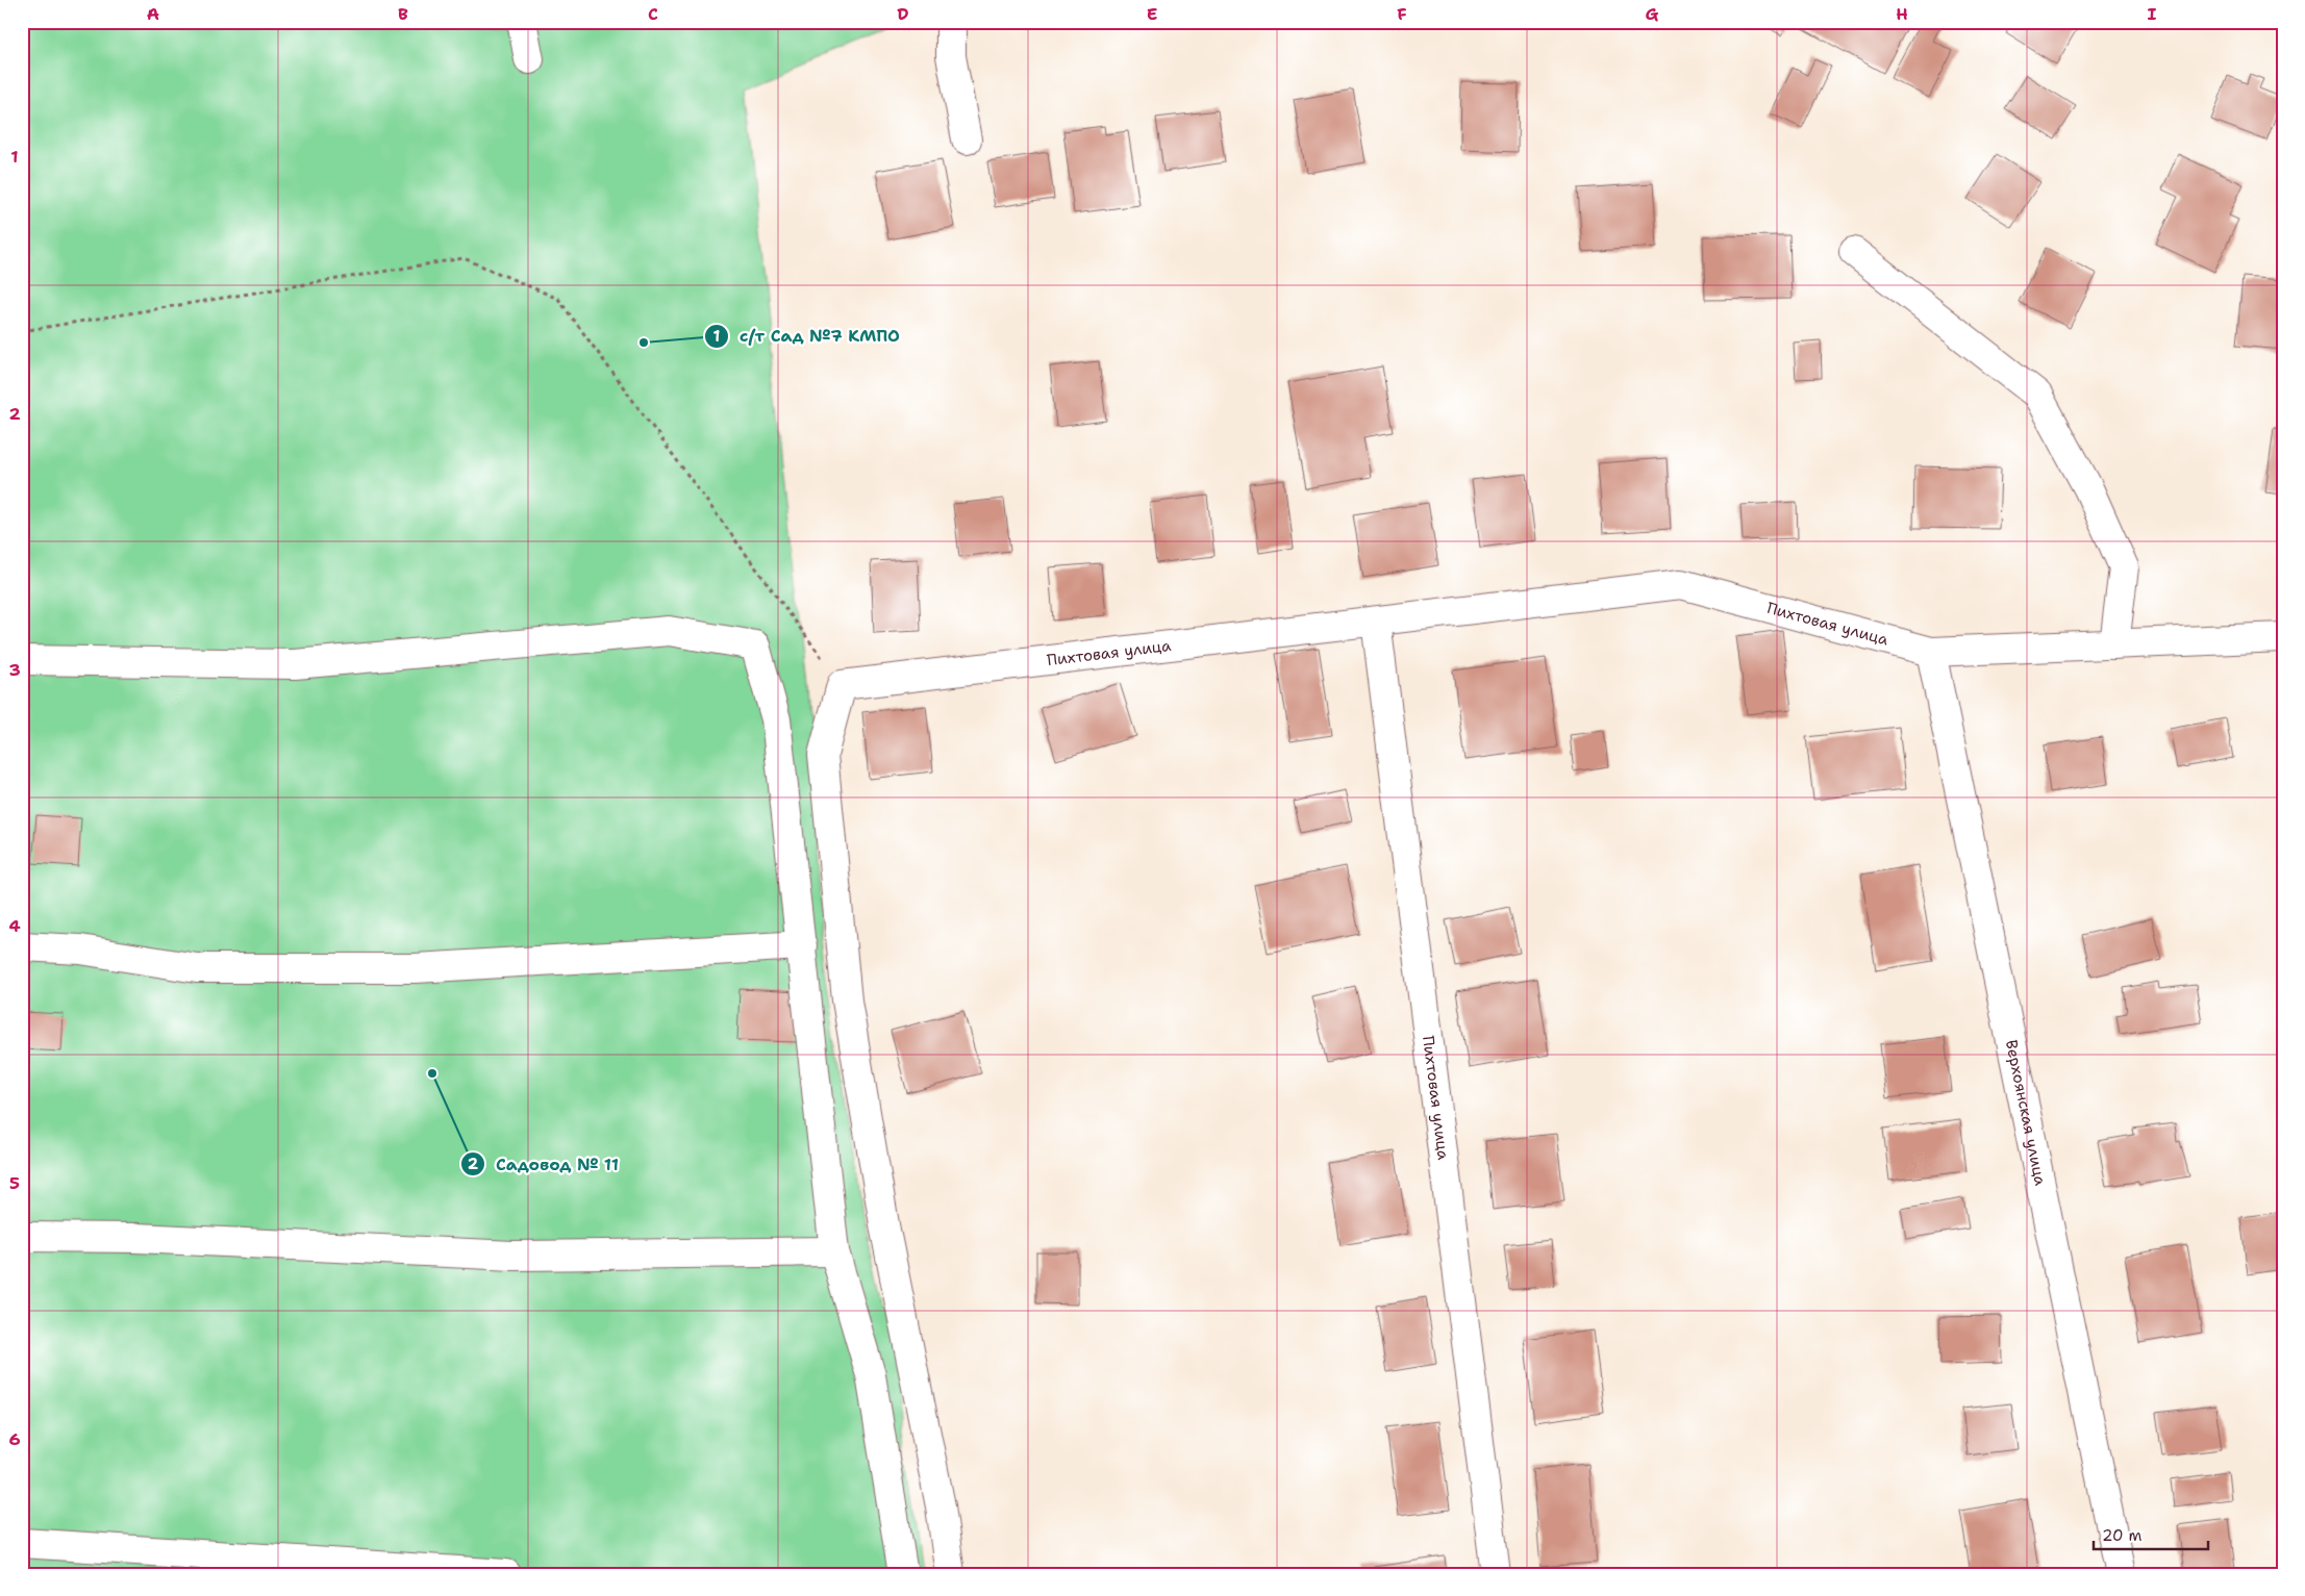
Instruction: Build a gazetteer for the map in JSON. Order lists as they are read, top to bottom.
{
  "streets": {
    "street": ["Пихтовая улица", "Верхоянская улица"]
  },
  "crossings": [
    ["Пихтовая улица", "Верхоянская улица"]
  ],
  "places": ["с/т Сад №7 КМПО", "Садовод № 11"],
  "scale_bar": "20 m",
  "grid": {
    "columns": [
      "A",
      "B",
      "C",
      "D",
      "E",
      "F",
      "G",
      "H",
      "I"
    ],
    "rows": [
      "1",
      "2",
      "3",
      "4",
      "5",
      "6"
    ]
  }
}
